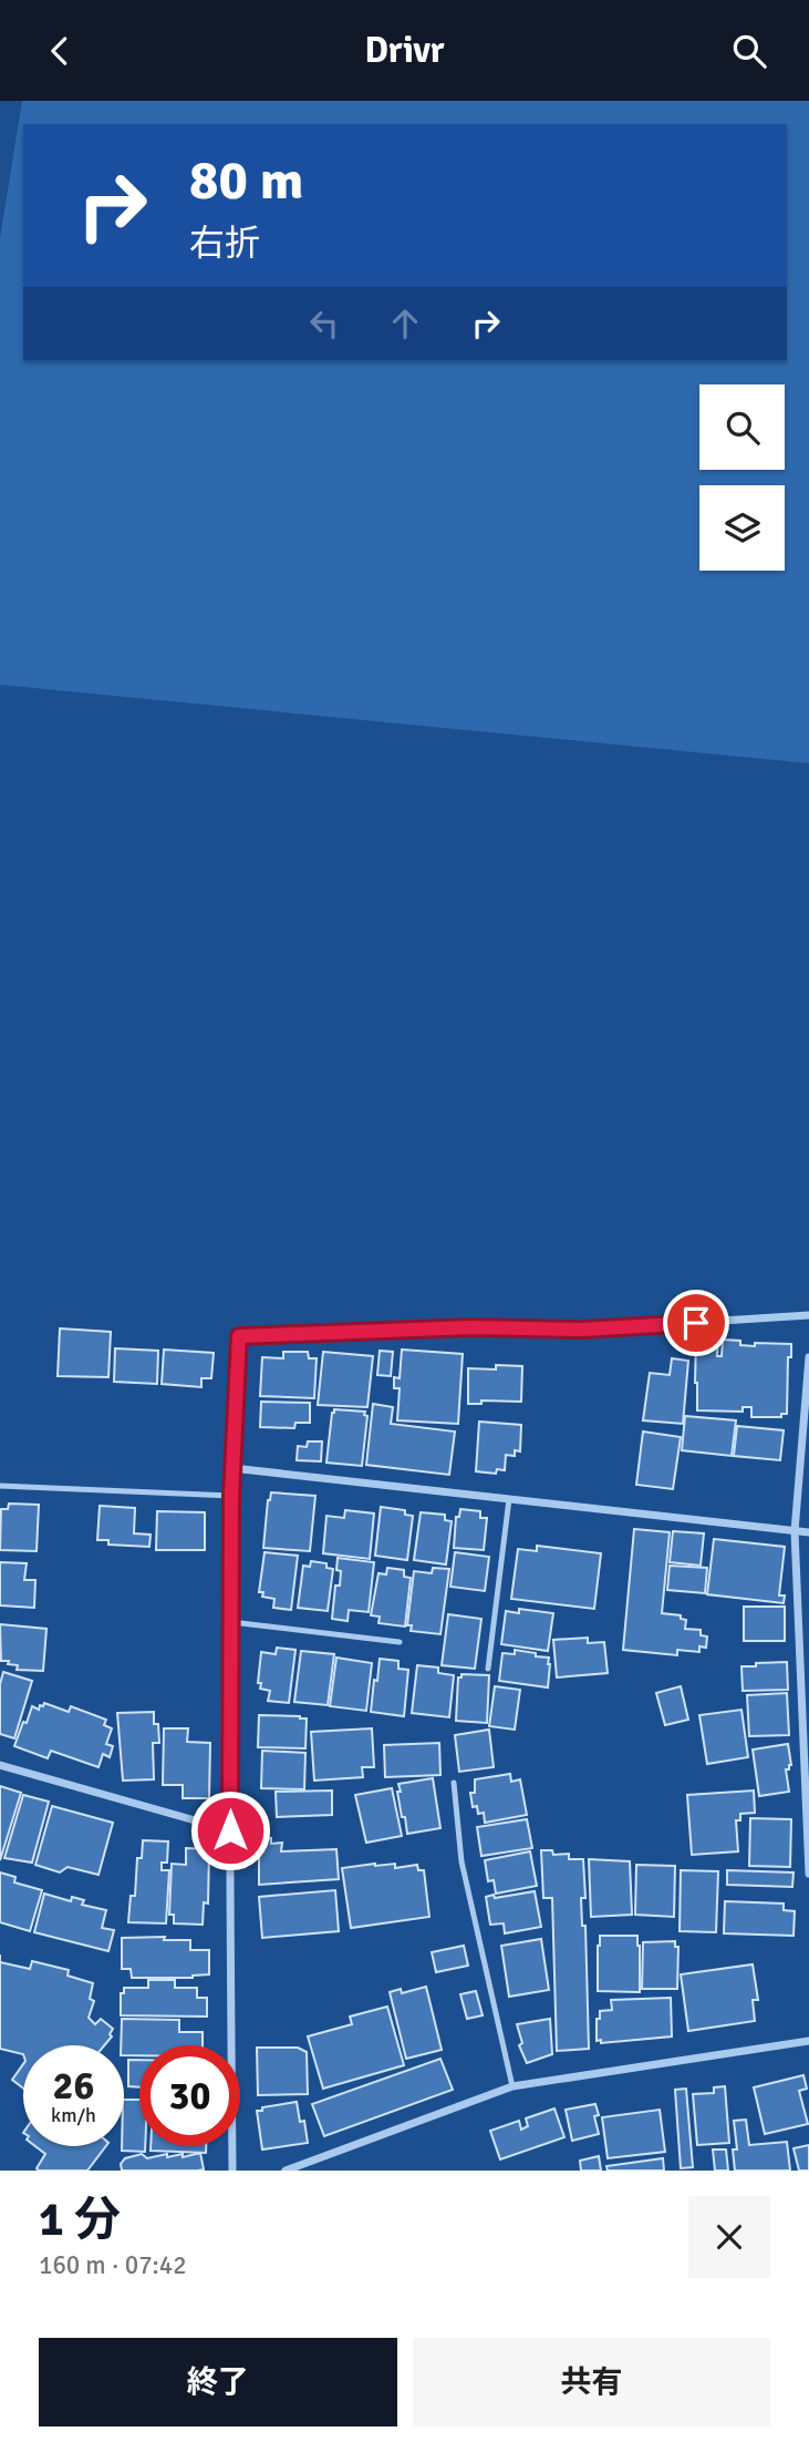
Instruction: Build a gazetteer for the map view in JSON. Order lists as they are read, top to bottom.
{
  "page": {
    "header": "Drivr",
    "turn": ["80 m", "右折"],
    "speed": "26 km/h",
    "limit": "30",
    "heading": ["1 分", "160 m · 07:42"],
    "buttons": ["終了", "共有"]
  }
}
